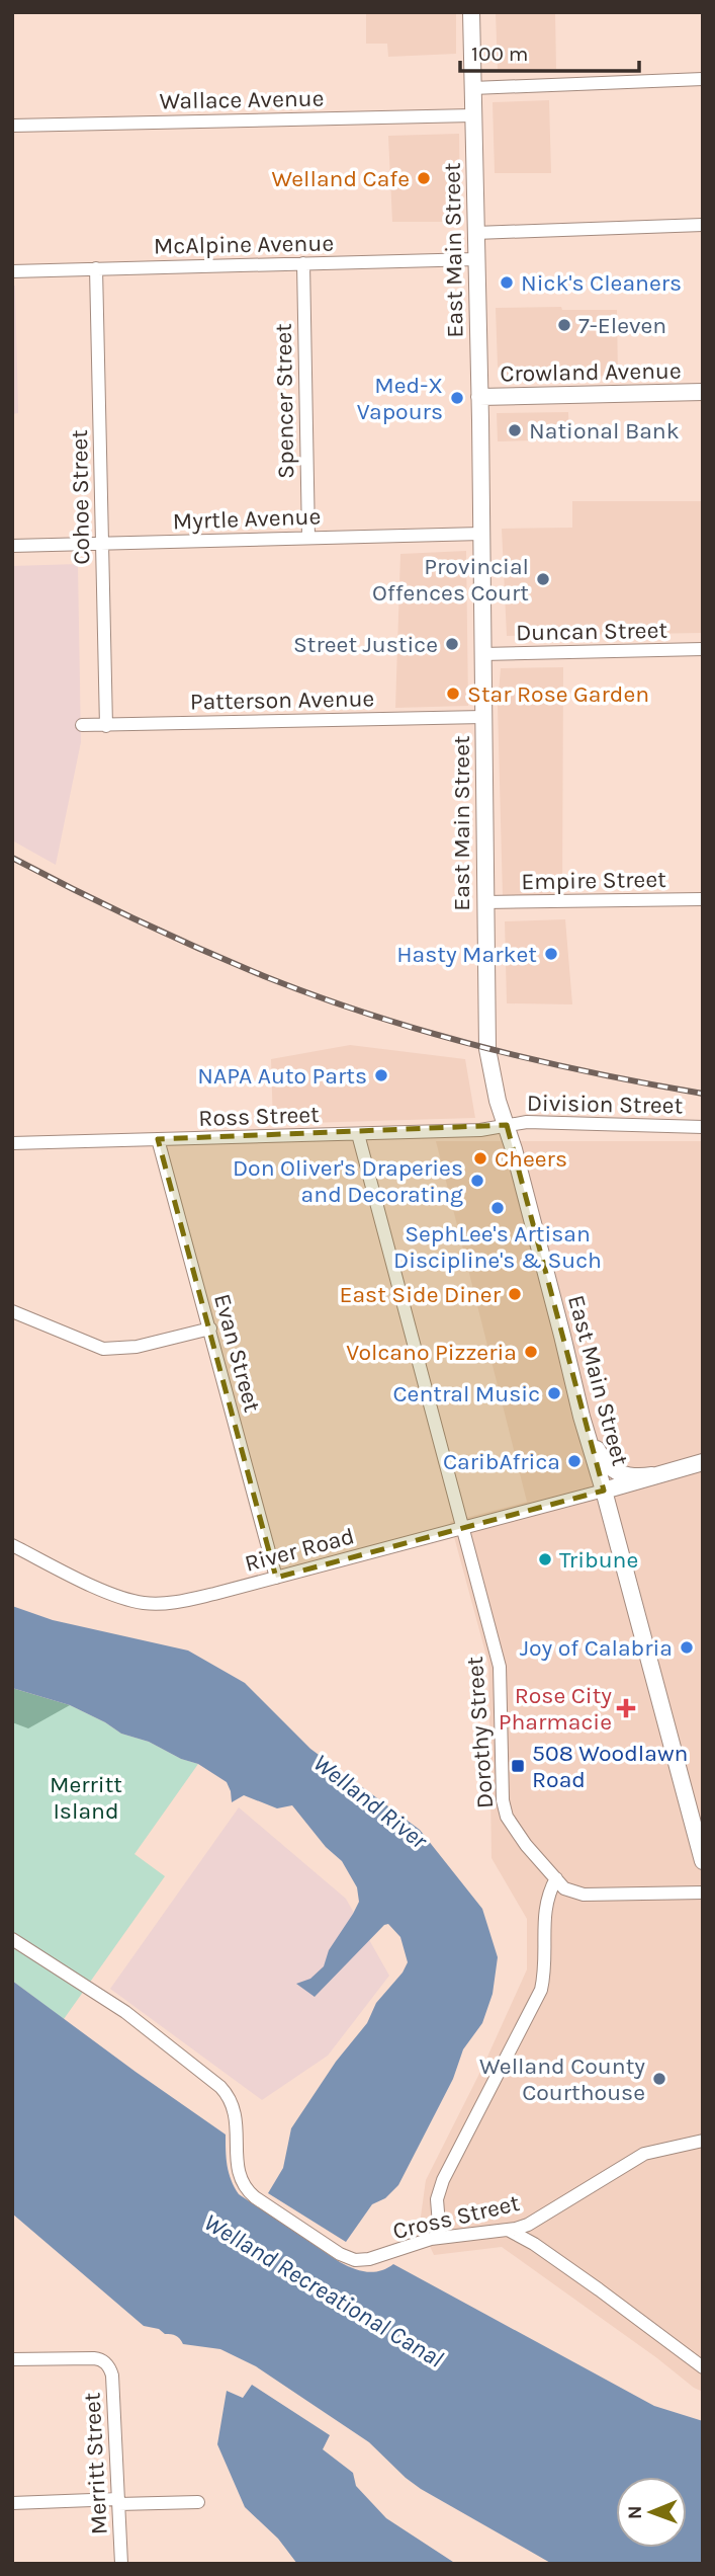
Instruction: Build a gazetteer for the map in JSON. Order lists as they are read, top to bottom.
{
  "streets": {
    "main road": ["East Main Street", "Crowland Avenue"],
    "street": [
      "Wallace Avenue",
      "McAlpine Avenue",
      "Spencer Street",
      "Cohoe Street",
      "Myrtle Avenue",
      "Duncan Street",
      "Patterson Avenue",
      "Empire Street",
      "Division Street",
      "Ross Street",
      "Evan Street",
      "River Road",
      "Dorothy Street",
      "Cross Street",
      "Merritt Street"
    ]
  },
  "crossings": [
    ["Wallace Avenue", "East Main Street"],
    ["McAlpine Avenue", "East Main Street"],
    ["McAlpine Avenue", "Spencer Street"],
    ["McAlpine Avenue", "Cohoe Street"],
    ["East Main Street", "Crowland Avenue"],
    ["East Main Street", "Myrtle Avenue"],
    ["East Main Street", "Duncan Street"],
    ["East Main Street", "Patterson Avenue"],
    ["East Main Street", "Empire Street"],
    ["East Main Street", "Division Street"],
    ["East Main Street", "Ross Street"],
    ["East Main Street", "River Road"],
    ["Spencer Street", "Myrtle Avenue"],
    ["Cohoe Street", "Myrtle Avenue"],
    ["Cohoe Street", "Patterson Avenue"],
    ["Division Street", "Ross Street"],
    ["Ross Street", "Evan Street"],
    ["Ross Street", "Dorothy Street"],
    ["Evan Street", "River Road"],
    ["River Road", "Dorothy Street"]
  ],
  "water": ["Welland River", "Welland Recreational Canal"],
  "parks": ["Merritt Island"],
  "places": {
    "other": [
      "Welland Cafe",
      "Nick's Cleaners",
      "7-Eleven",
      "Med-X Vapours",
      "National Bank",
      "Provincial Offences Court",
      "Street Justice",
      "Star Rose Garden",
      "Hasty Market",
      "NAPA Auto Parts",
      "Cheers",
      "Don Oliver's Draperies and Decorating",
      "SephLee's Artisan Discipline's & Such",
      "East Side Diner",
      "Volcano Pizzeria",
      "Central Music",
      "CaribAfrica",
      "Tribune",
      "Joy of Calabria",
      "Welland County Courthouse"
    ],
    "health": ["Rose City Pharmacie"],
    "transit": ["508 Woodlawn Road"]
  },
  "scale_bar": "100 m",
  "north": "left"
}
